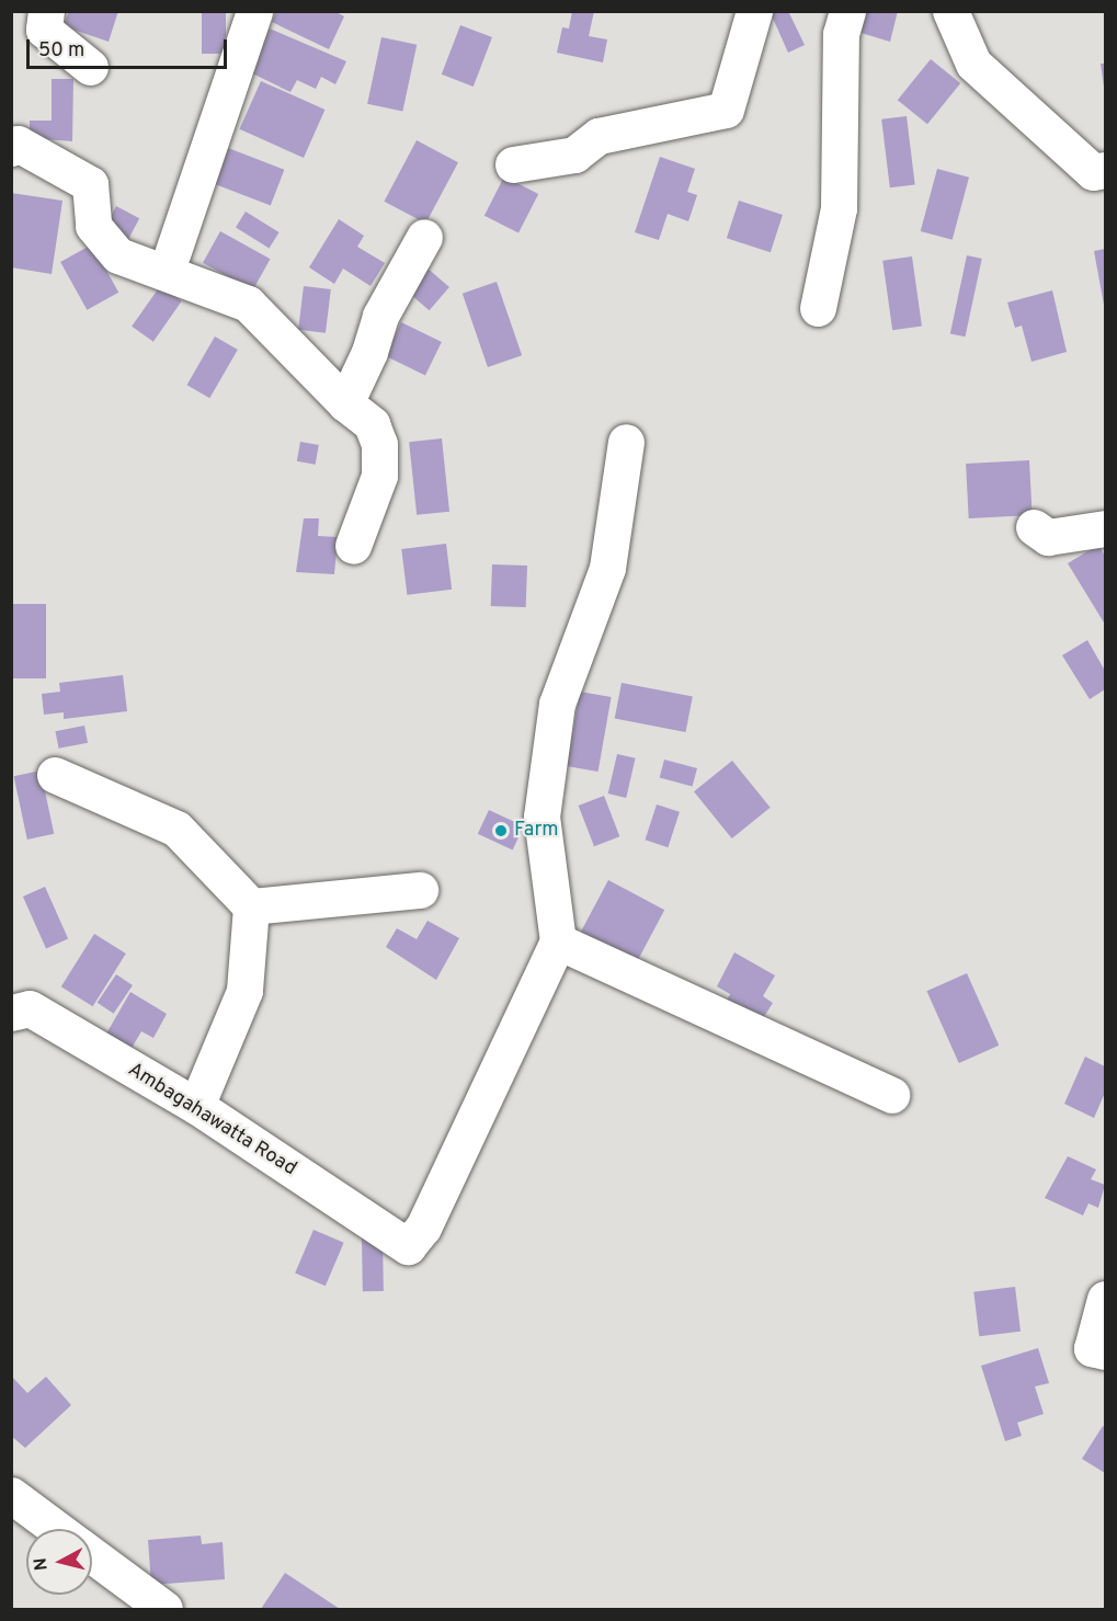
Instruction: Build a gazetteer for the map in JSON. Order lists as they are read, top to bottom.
{
  "streets": {
    "street": ["Ambagahawatta Road"]
  },
  "places": ["Farm"],
  "scale_bar": "50 m",
  "north": "left"
}
